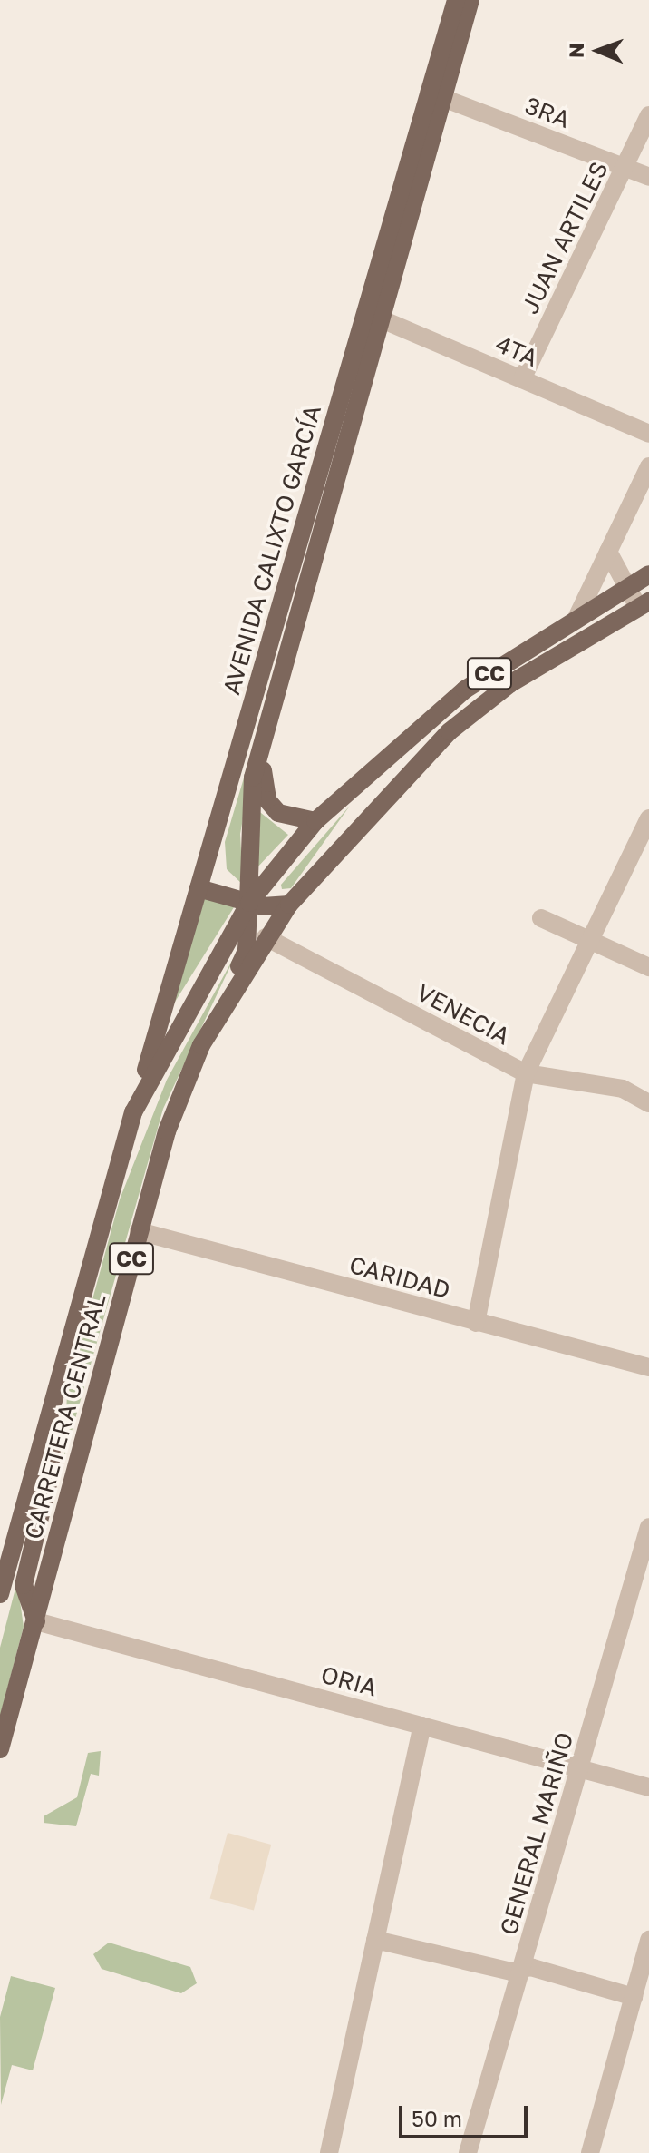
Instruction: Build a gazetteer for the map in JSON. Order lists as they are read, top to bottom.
{
  "streets": {
    "main road": ["AVENIDA CALIXTO GARCÍA", "CC", "CARRETERA CENTRAL"],
    "street": [
      "3RA",
      "JUAN ARTILES",
      "4TA",
      "VENECIA",
      "CARIDAD",
      "ORIA",
      "GENERAL MARIÑO"
    ]
  },
  "crossings": [
    ["3RA", "JUAN ARTILES"],
    ["3RA", "AVENIDA CALIXTO GARCÍA"],
    ["JUAN ARTILES", "4TA"],
    ["4TA", "AVENIDA CALIXTO GARCÍA"],
    ["AVENIDA CALIXTO GARCÍA", "CARRETERA CENTRAL"],
    ["VENECIA", "CARRETERA CENTRAL"],
    ["CARIDAD", "CARRETERA CENTRAL"],
    ["CARRETERA CENTRAL", "ORIA"],
    ["ORIA", "GENERAL MARIÑO"]
  ],
  "scale_bar": "50 m",
  "north": "left"
}
